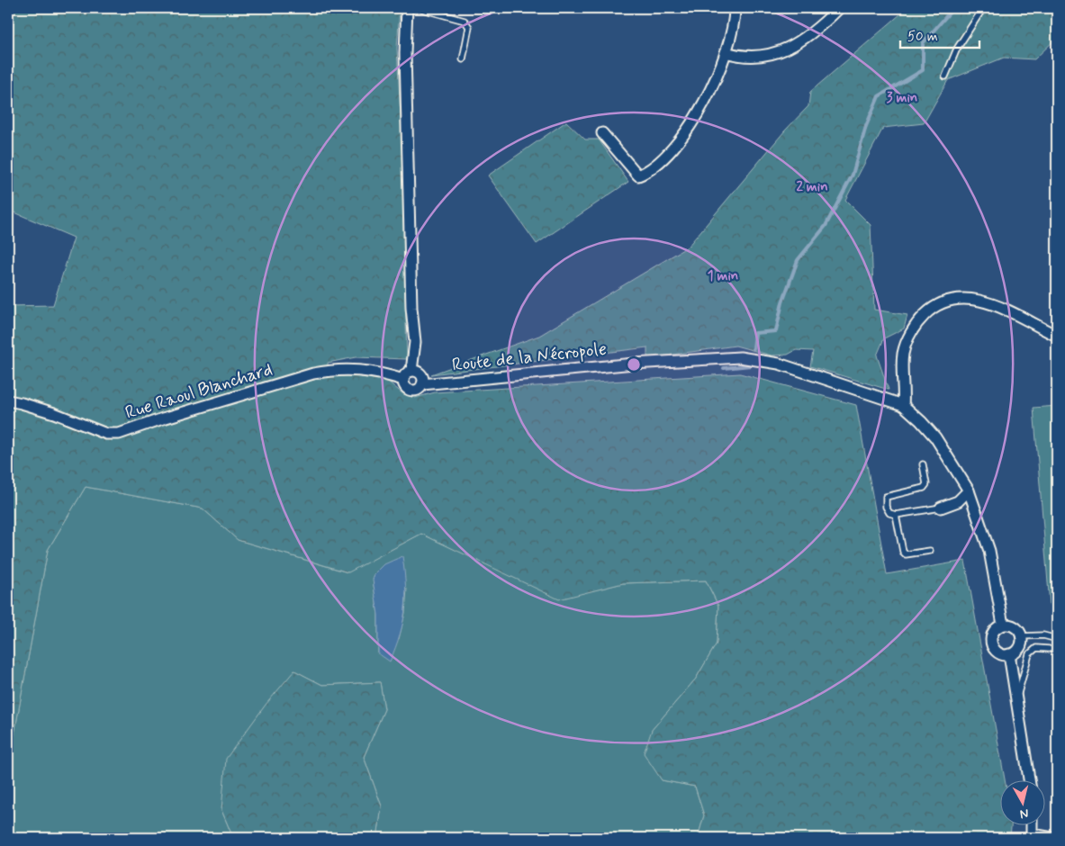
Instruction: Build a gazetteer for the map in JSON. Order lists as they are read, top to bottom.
{
  "streets": {
    "street": ["Route de la Nécropole", "Rue Raoul Blanchard"]
  },
  "crossings": [
    ["Route de la Nécropole", "Rue Raoul Blanchard"]
  ],
  "scale_bar": "50 m",
  "north": "bottom",
  "rings": ["3 min", "2 min", "1 min"]
}
